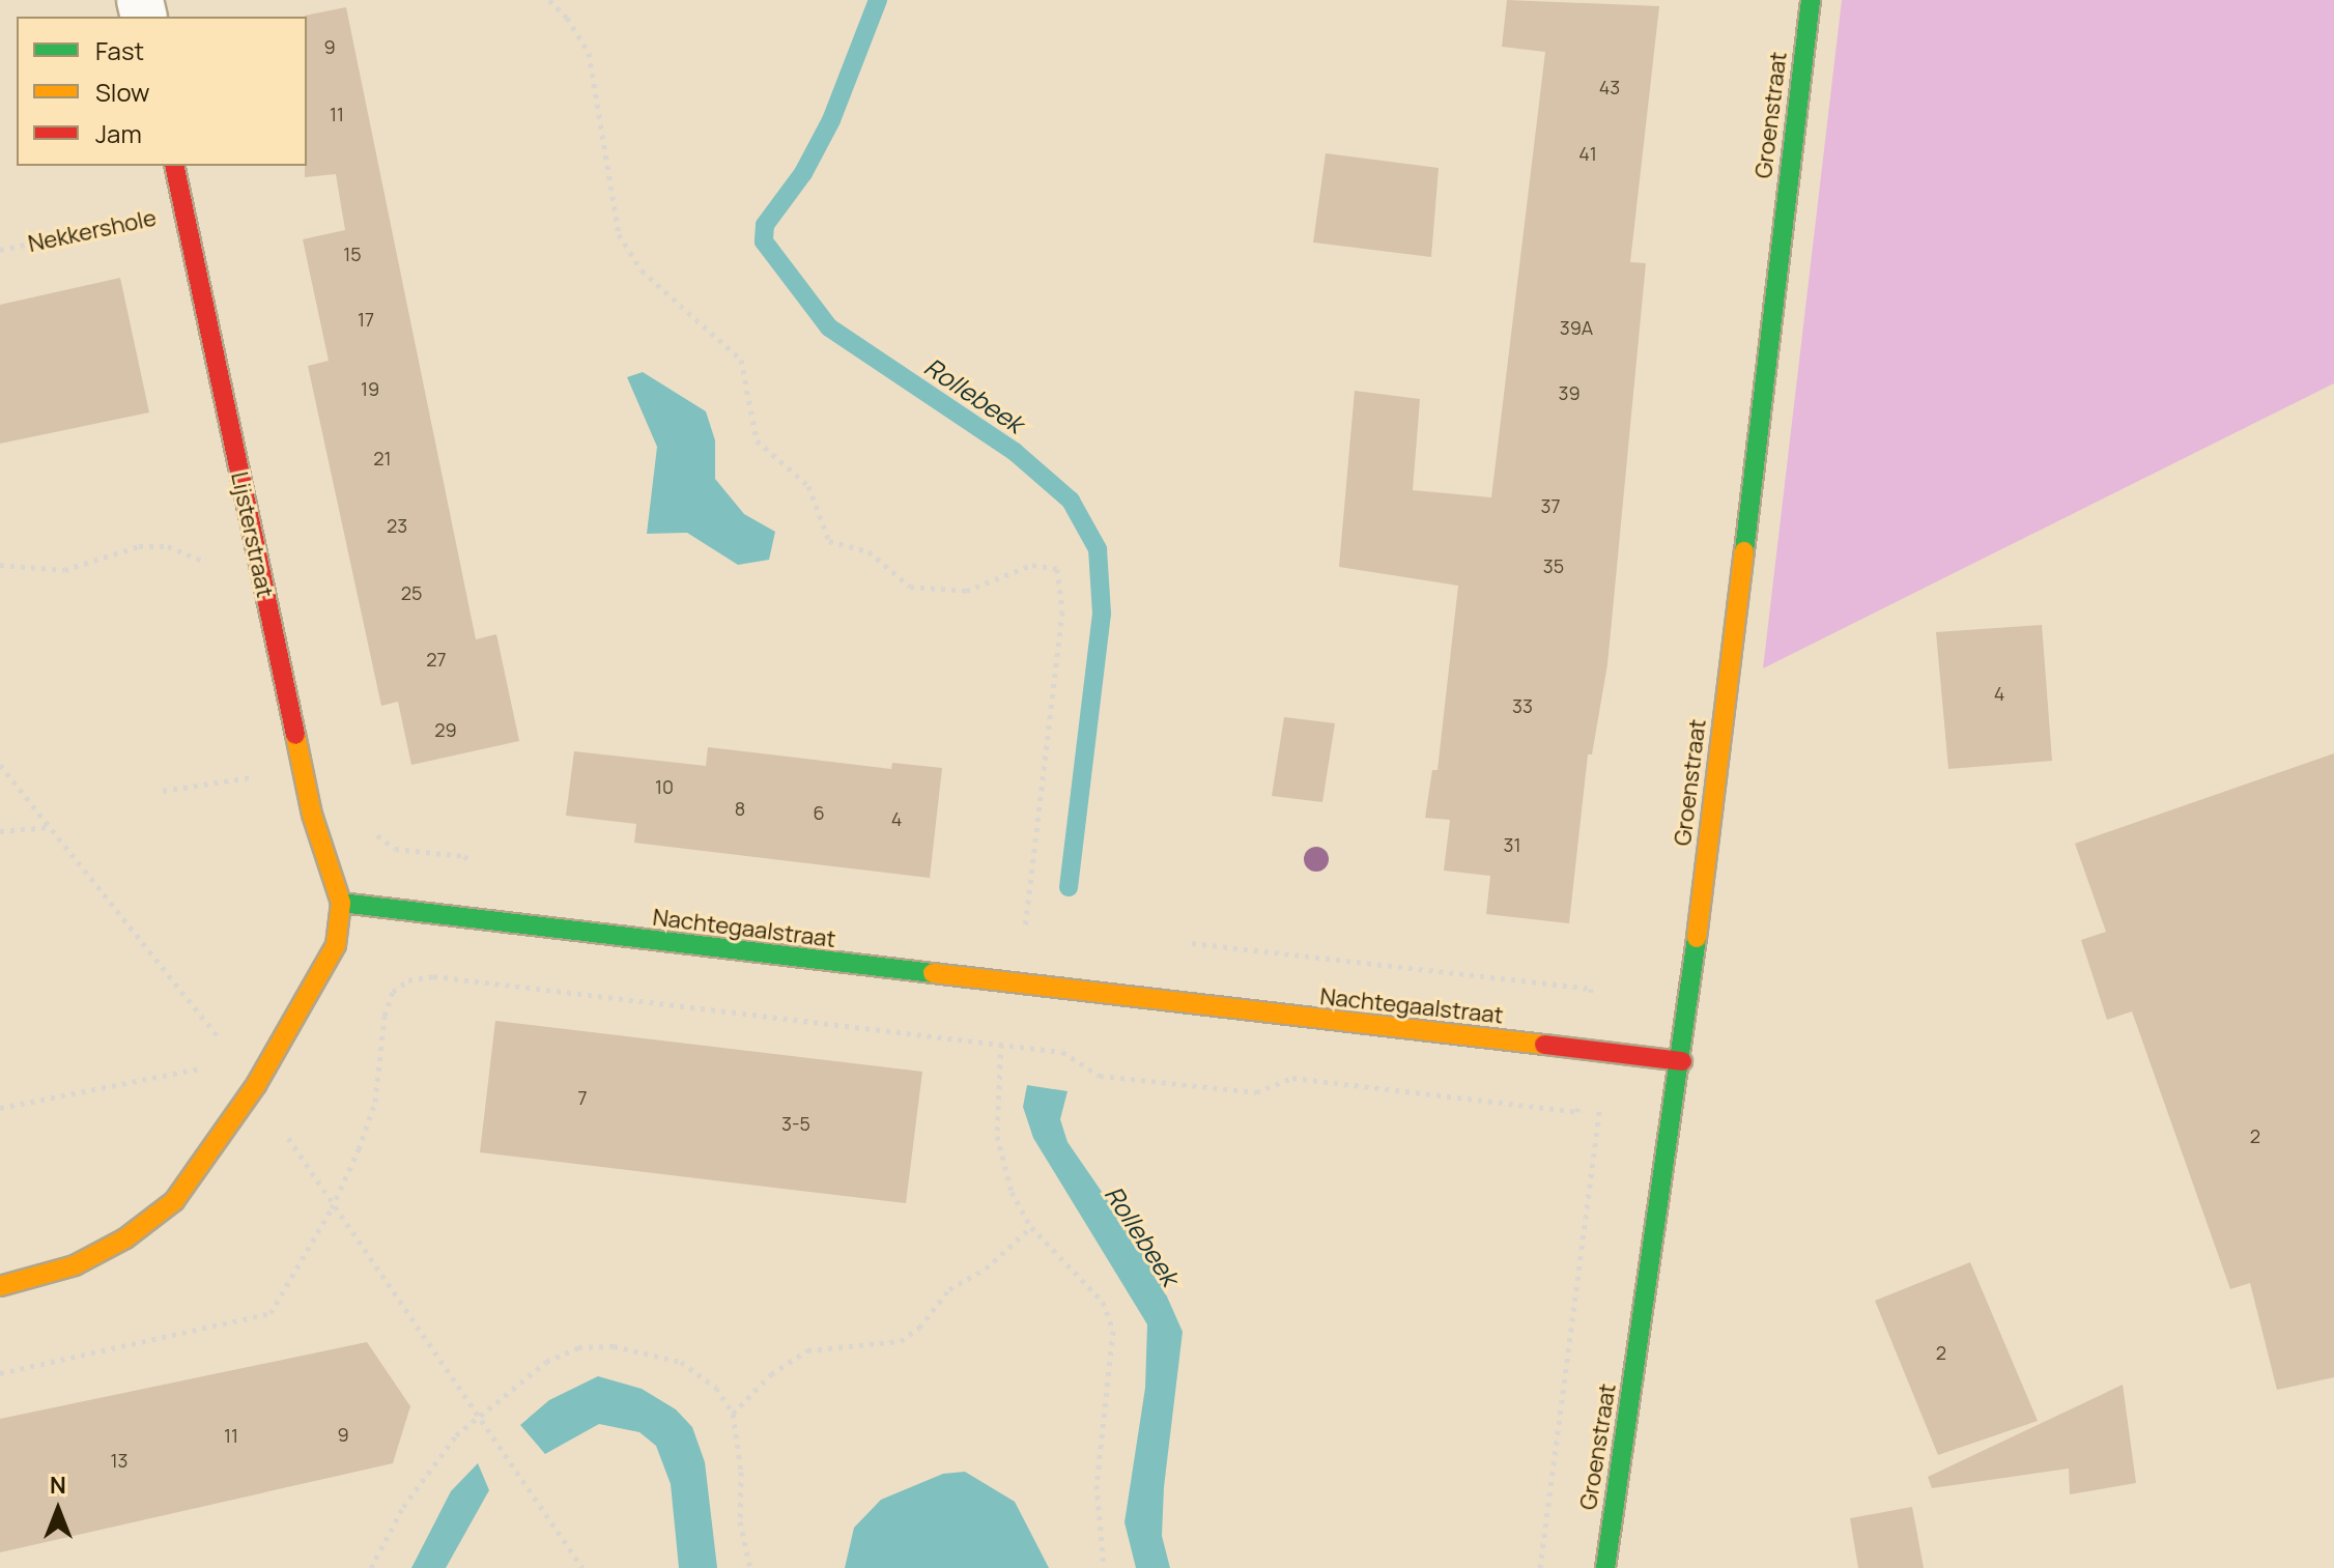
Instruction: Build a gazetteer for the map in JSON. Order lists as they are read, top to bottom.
{
  "streets": {
    "street": ["Groenstraat", "Lijsterstraat", "Nachtegaalstraat"],
    "path": ["Nekkershole"]
  },
  "crossings": [
    ["Groenstraat", "Nachtegaalstraat"],
    ["Nekkershole", "Lijsterstraat"],
    ["Lijsterstraat", "Nachtegaalstraat"]
  ],
  "water": ["Rollebeek"],
  "house_numbers": [
    "9",
    "43",
    "11",
    "41",
    "15",
    "17",
    "39A",
    "19",
    "39",
    "21",
    "37",
    "23",
    "35",
    "25",
    "27",
    "4",
    "33",
    "29",
    "10",
    "8",
    "6",
    "4",
    "31",
    "7",
    "3-5",
    "2",
    "2",
    "9",
    "11",
    "13"
  ],
  "legend": ["Fast", "Slow", "Jam"],
  "north": "top"
}
